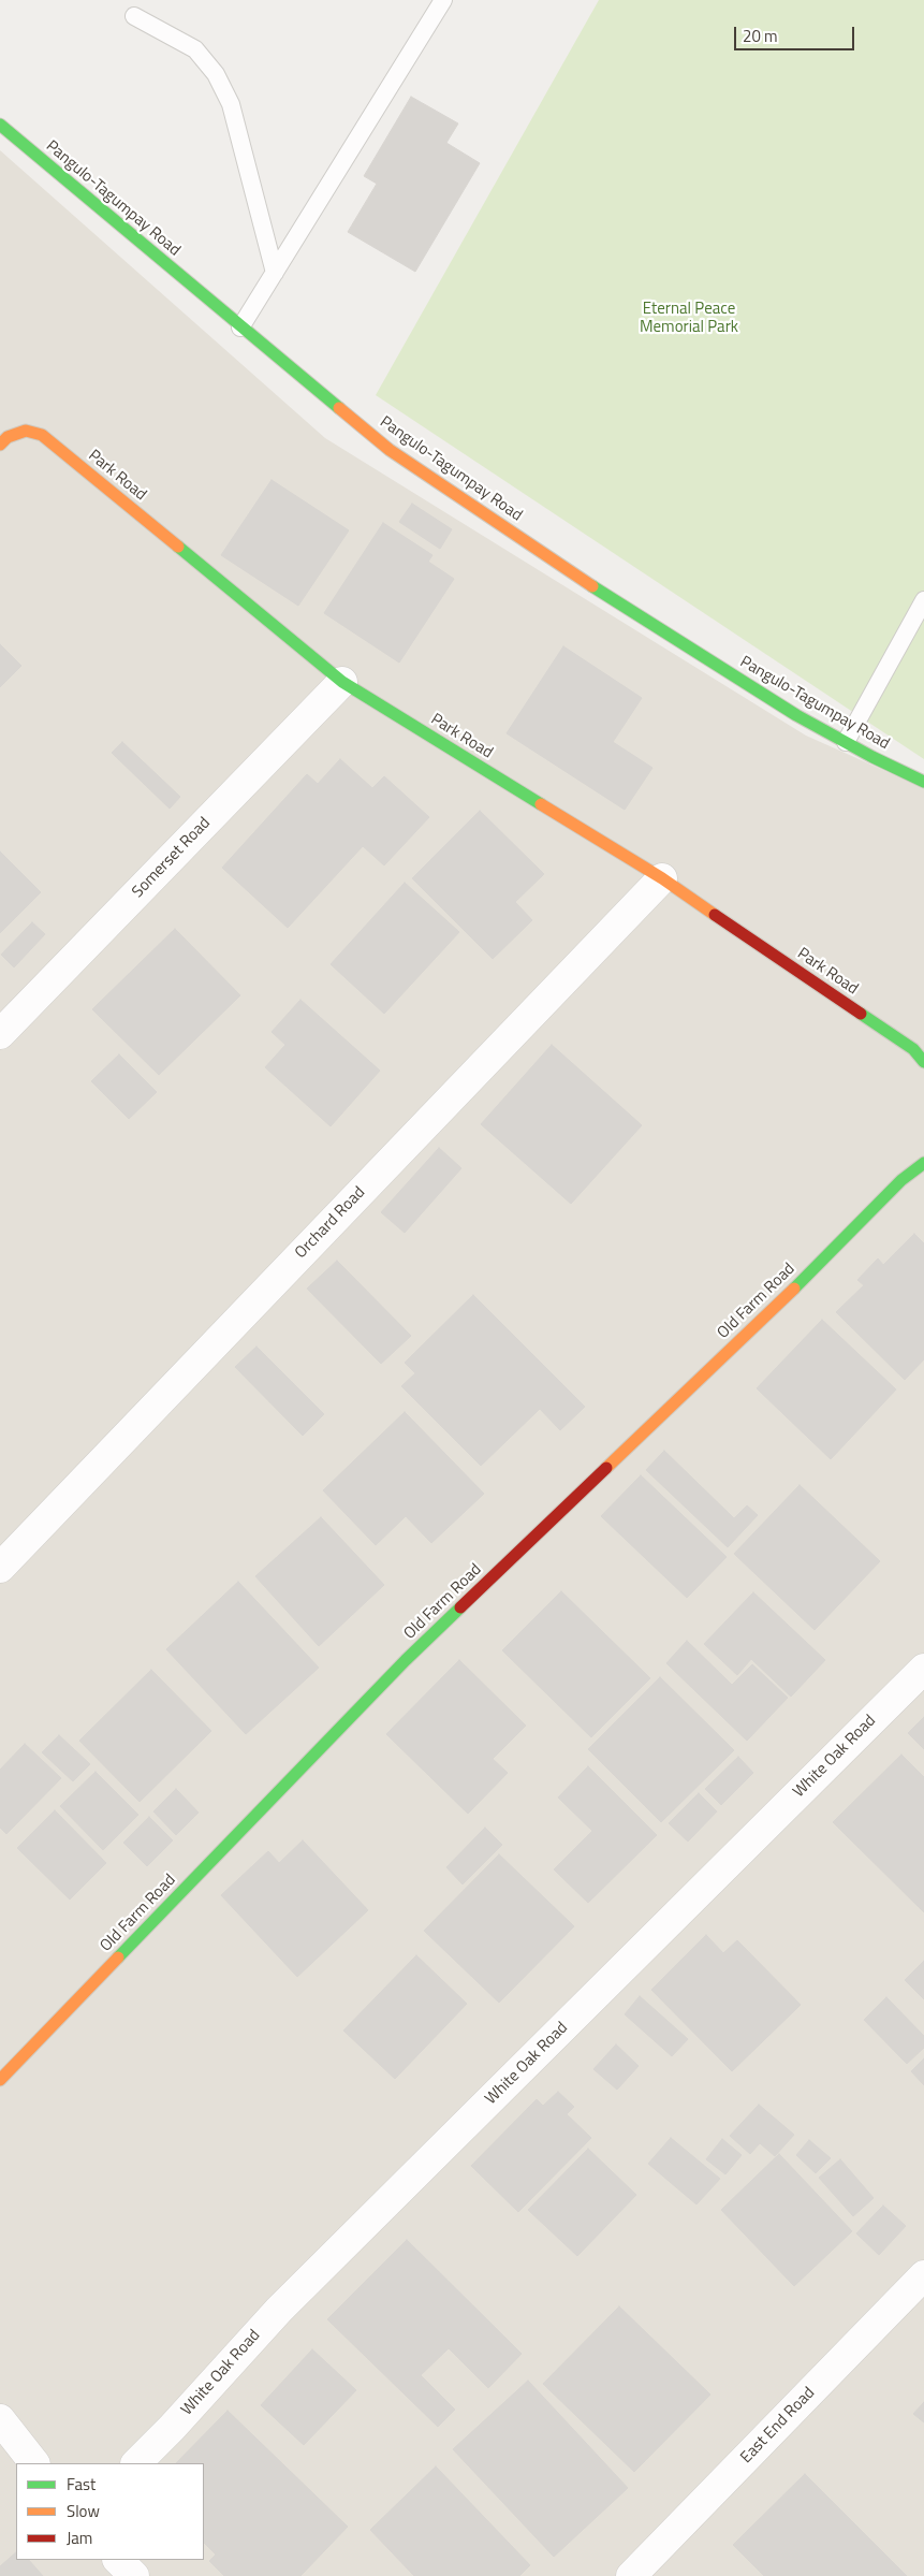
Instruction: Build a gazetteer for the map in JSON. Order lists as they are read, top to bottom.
{
  "streets": {
    "street": [
      "Pangulo-Tagumpay Road",
      "Park Road",
      "Somerset Road",
      "Orchard Road",
      "Old Farm Road",
      "White Oak Road",
      "East End Road"
    ]
  },
  "crossings": [
    ["Park Road", "Somerset Road"],
    ["Park Road", "Orchard Road"]
  ],
  "parks": ["Eternal Peace Memorial Park"],
  "legend": ["Fast", "Slow", "Jam"],
  "scale_bar": "20 m"
}
